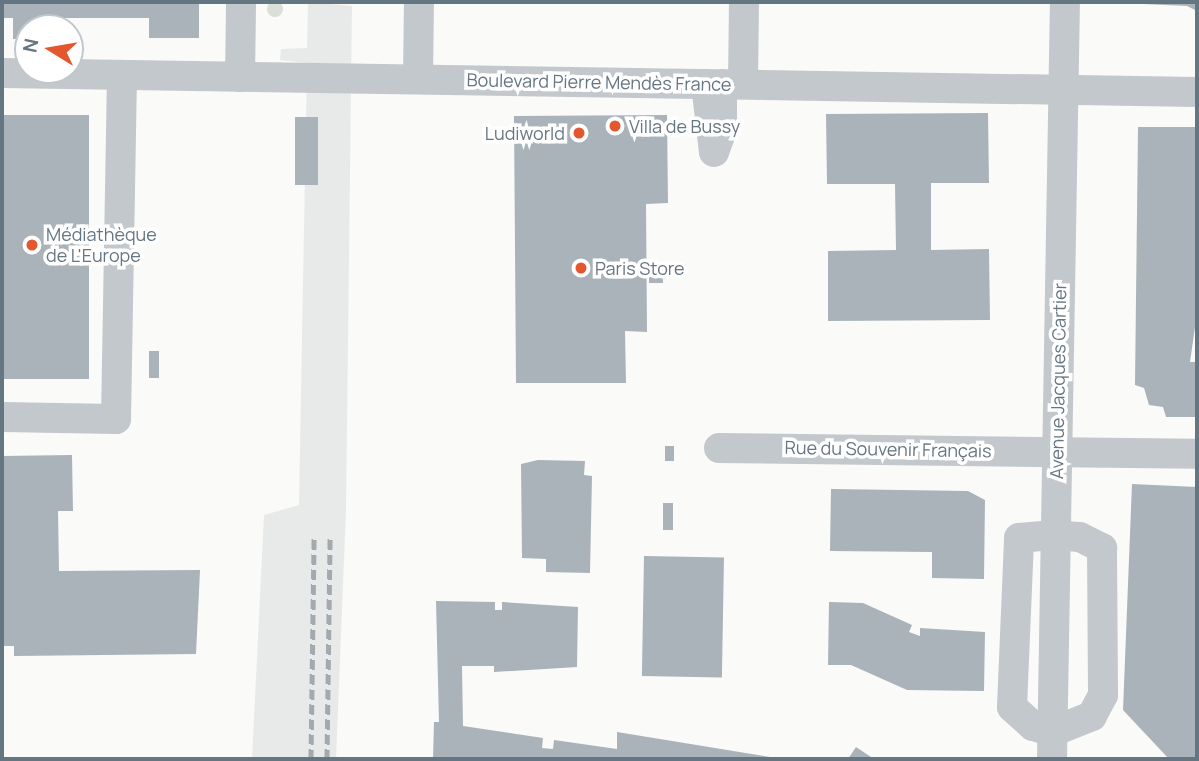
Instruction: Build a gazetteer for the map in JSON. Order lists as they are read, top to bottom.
{
  "streets": {
    "street": ["Boulevard Pierre Mendès France", "Avenue Jacques Cartier", "Rue du Souvenir Français"]
  },
  "crossings": [
    ["Boulevard Pierre Mendès France", "Avenue Jacques Cartier"],
    ["Avenue Jacques Cartier", "Rue du Souvenir Français"]
  ],
  "places": [
    "Villa de Bussy",
    "Ludiworld",
    "Médiathèque de L'Europe",
    "Paris Store"
  ],
  "north": "left"
}
